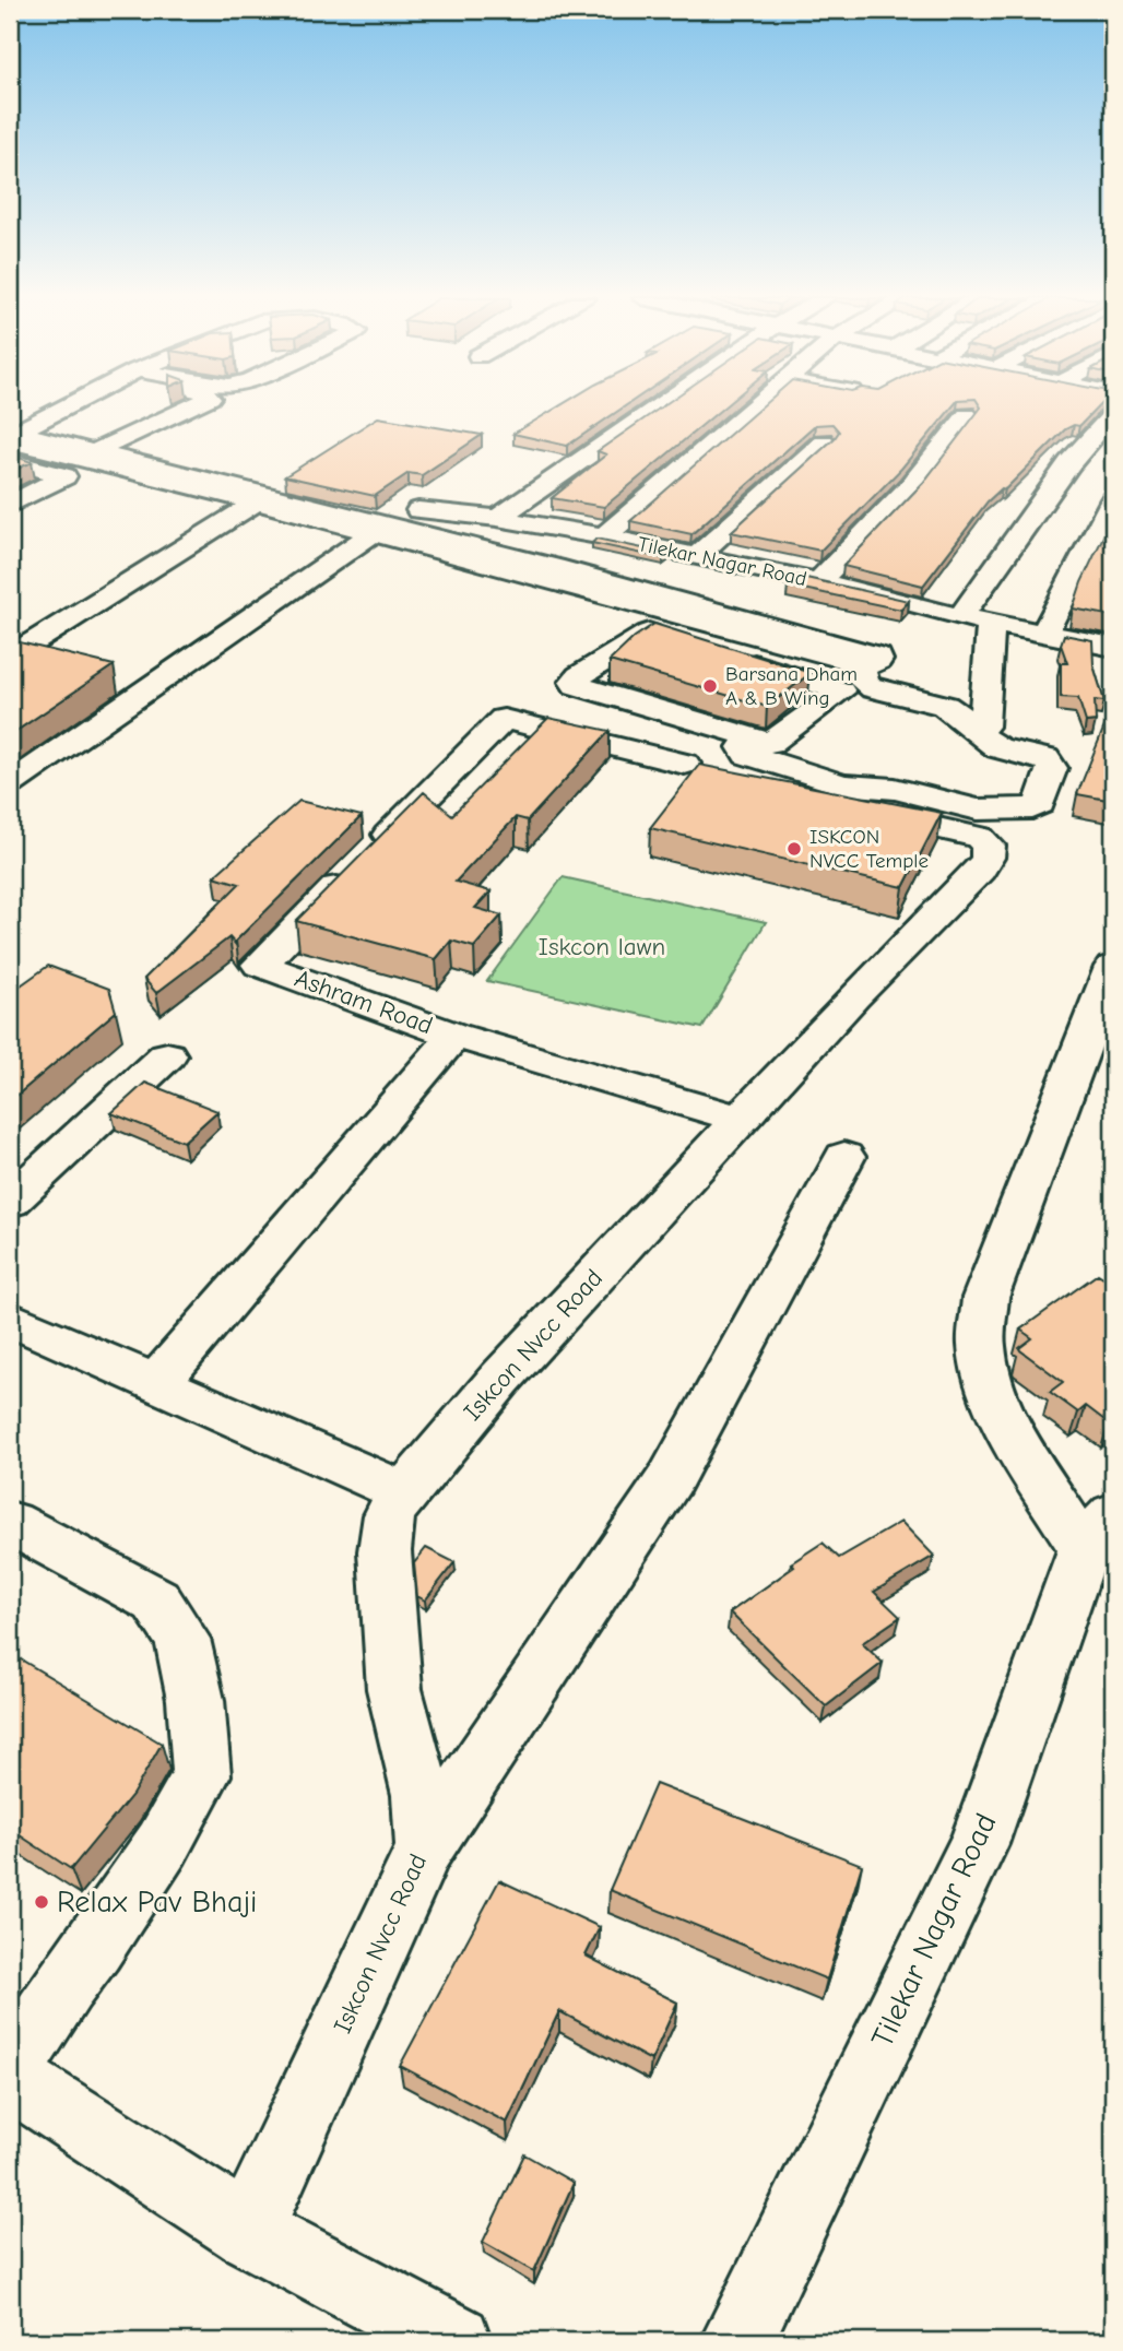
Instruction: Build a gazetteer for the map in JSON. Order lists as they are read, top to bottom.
{
  "streets": {
    "main road": ["Tilekar Nagar Road", "Ashram Road", "Iskcon Nvcc Road"]
  },
  "parks": ["Iskcon lawn"],
  "places": ["Barsana Dham A & B Wing", "ISKCON NVCC Temple", "Relax Pav Bhaji"]
}
